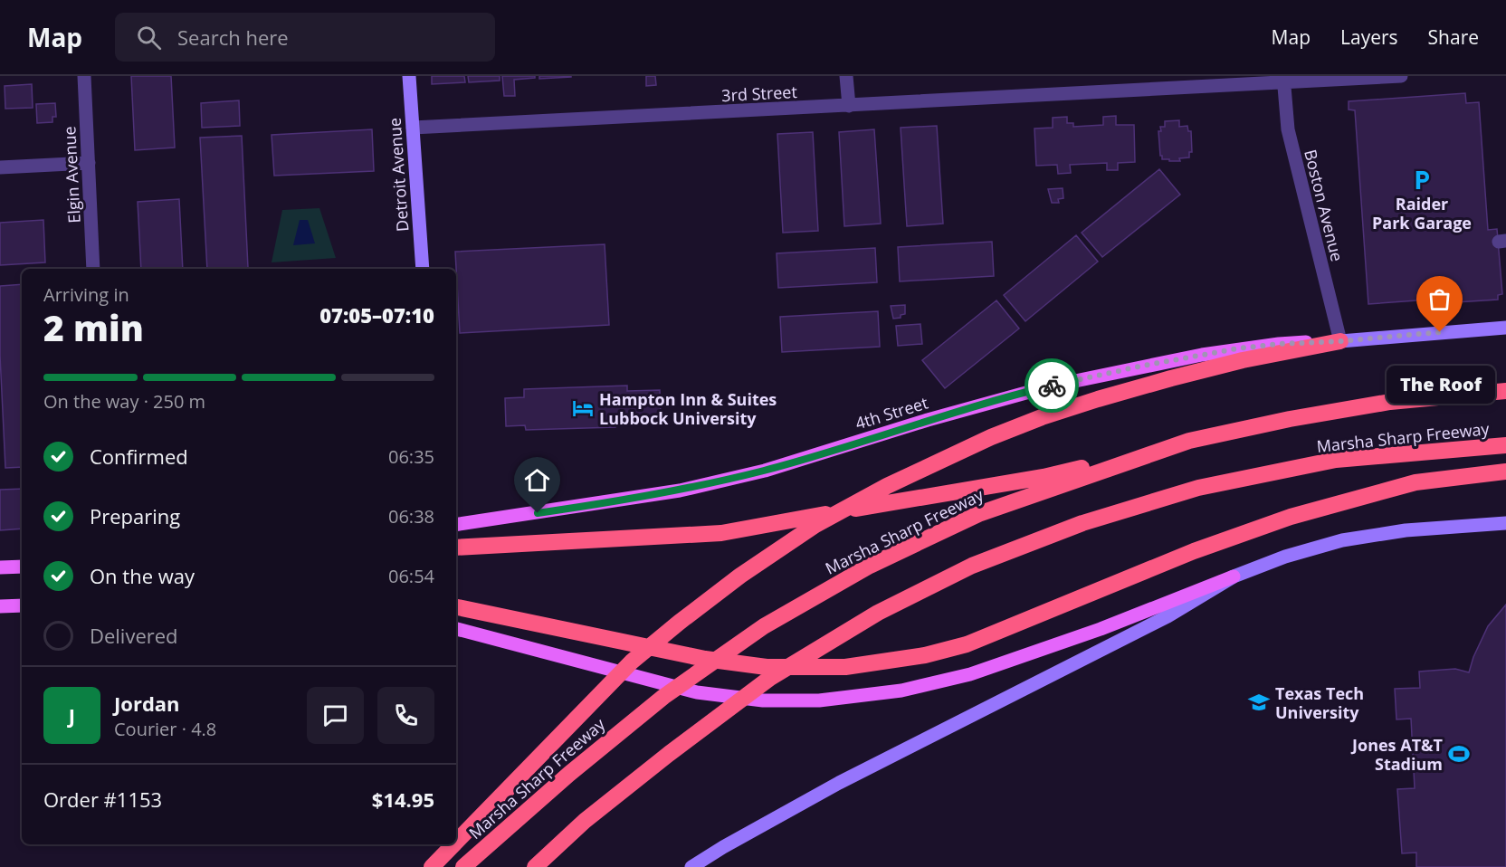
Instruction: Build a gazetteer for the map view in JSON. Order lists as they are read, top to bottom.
{
  "streets": {
    "highway": ["Marsha Sharp Freeway"],
    "main road": ["Detroit Avenue", "4th Street"],
    "street": ["3rd Street", "Elgin Avenue", "Boston Avenue"]
  },
  "crossings": [
    ["3rd Street", "Detroit Avenue"],
    ["3rd Street", "Boston Avenue"],
    ["Boston Avenue", "4th Street"]
  ],
  "places": {
    "parking": ["Raider Park Garage"],
    "other": ["The Roof"],
    "hotel": ["Hampton Inn & Suites Lubbock University"],
    "school or university": ["Texas Tech University"],
    "sports": ["Jones AT&T Stadium"]
  },
  "page": {
    "header": "Map",
    "search": "Search here",
    "nav": ["Map", "Layers", "Share"],
    "heading": ["2 min", "Arriving in", "07:05–07:10"],
    "panel": [
      "Jordan",
      "Courier · 4.8",
      "Order #1153",
      "$14.95"
    ],
    "bar": "On the way · 250 m",
    "bubble": "The Roof",
    "list": [
      ["Confirmed", "06:35"],
      ["Preparing", "06:38"],
      ["On the way", "06:54"],
      "Delivered"
    ],
    "round": "J"
  }
}
